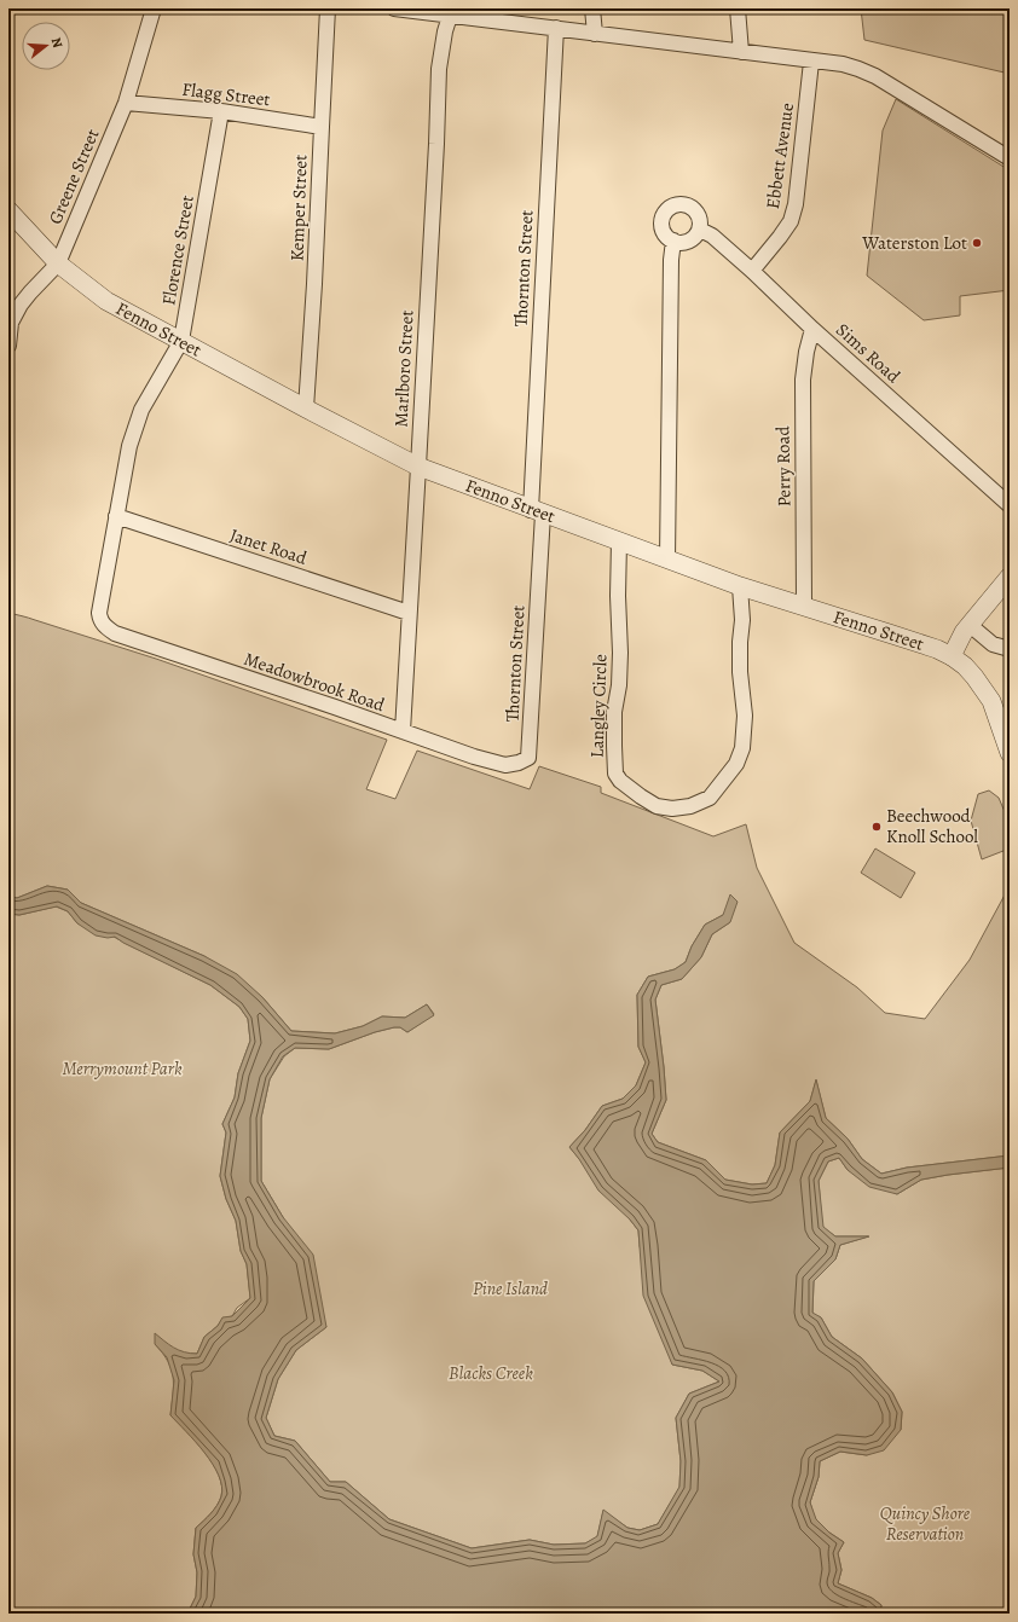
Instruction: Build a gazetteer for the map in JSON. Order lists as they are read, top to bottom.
{
  "streets": {
    "street": [
      "Flagg Street",
      "Ebbett Avenue",
      "Greene Street",
      "Kemper Street",
      "Florence Street",
      "Thornton Street",
      "Fenno Street",
      "Sims Road",
      "Marlboro Street",
      "Perry Road",
      "Janet Road",
      "Meadowbrook Road",
      "Langley Circle"
    ]
  },
  "crossings": [
    ["Flagg Street", "Greene Street"],
    ["Flagg Street", "Kemper Street"],
    ["Flagg Street", "Florence Street"],
    ["Ebbett Avenue", "Sims Road"],
    ["Greene Street", "Fenno Street"],
    ["Kemper Street", "Fenno Street"],
    ["Florence Street", "Fenno Street"],
    ["Florence Street", "Janet Road"],
    ["Florence Street", "Meadowbrook Road"],
    ["Thornton Street", "Fenno Street"],
    ["Thornton Street", "Meadowbrook Road"],
    ["Fenno Street", "Marlboro Street"],
    ["Fenno Street", "Perry Road"],
    ["Fenno Street", "Langley Circle"],
    ["Sims Road", "Perry Road"],
    ["Marlboro Street", "Janet Road"],
    ["Marlboro Street", "Meadowbrook Road"]
  ],
  "parks": [
    "Merrymount Park",
    "Pine Island",
    "Blacks Creek",
    "Quincy Shore Reservation"
  ],
  "places": ["Waterston Lot", "Beechwood Knoll School"],
  "north": "right"
}
